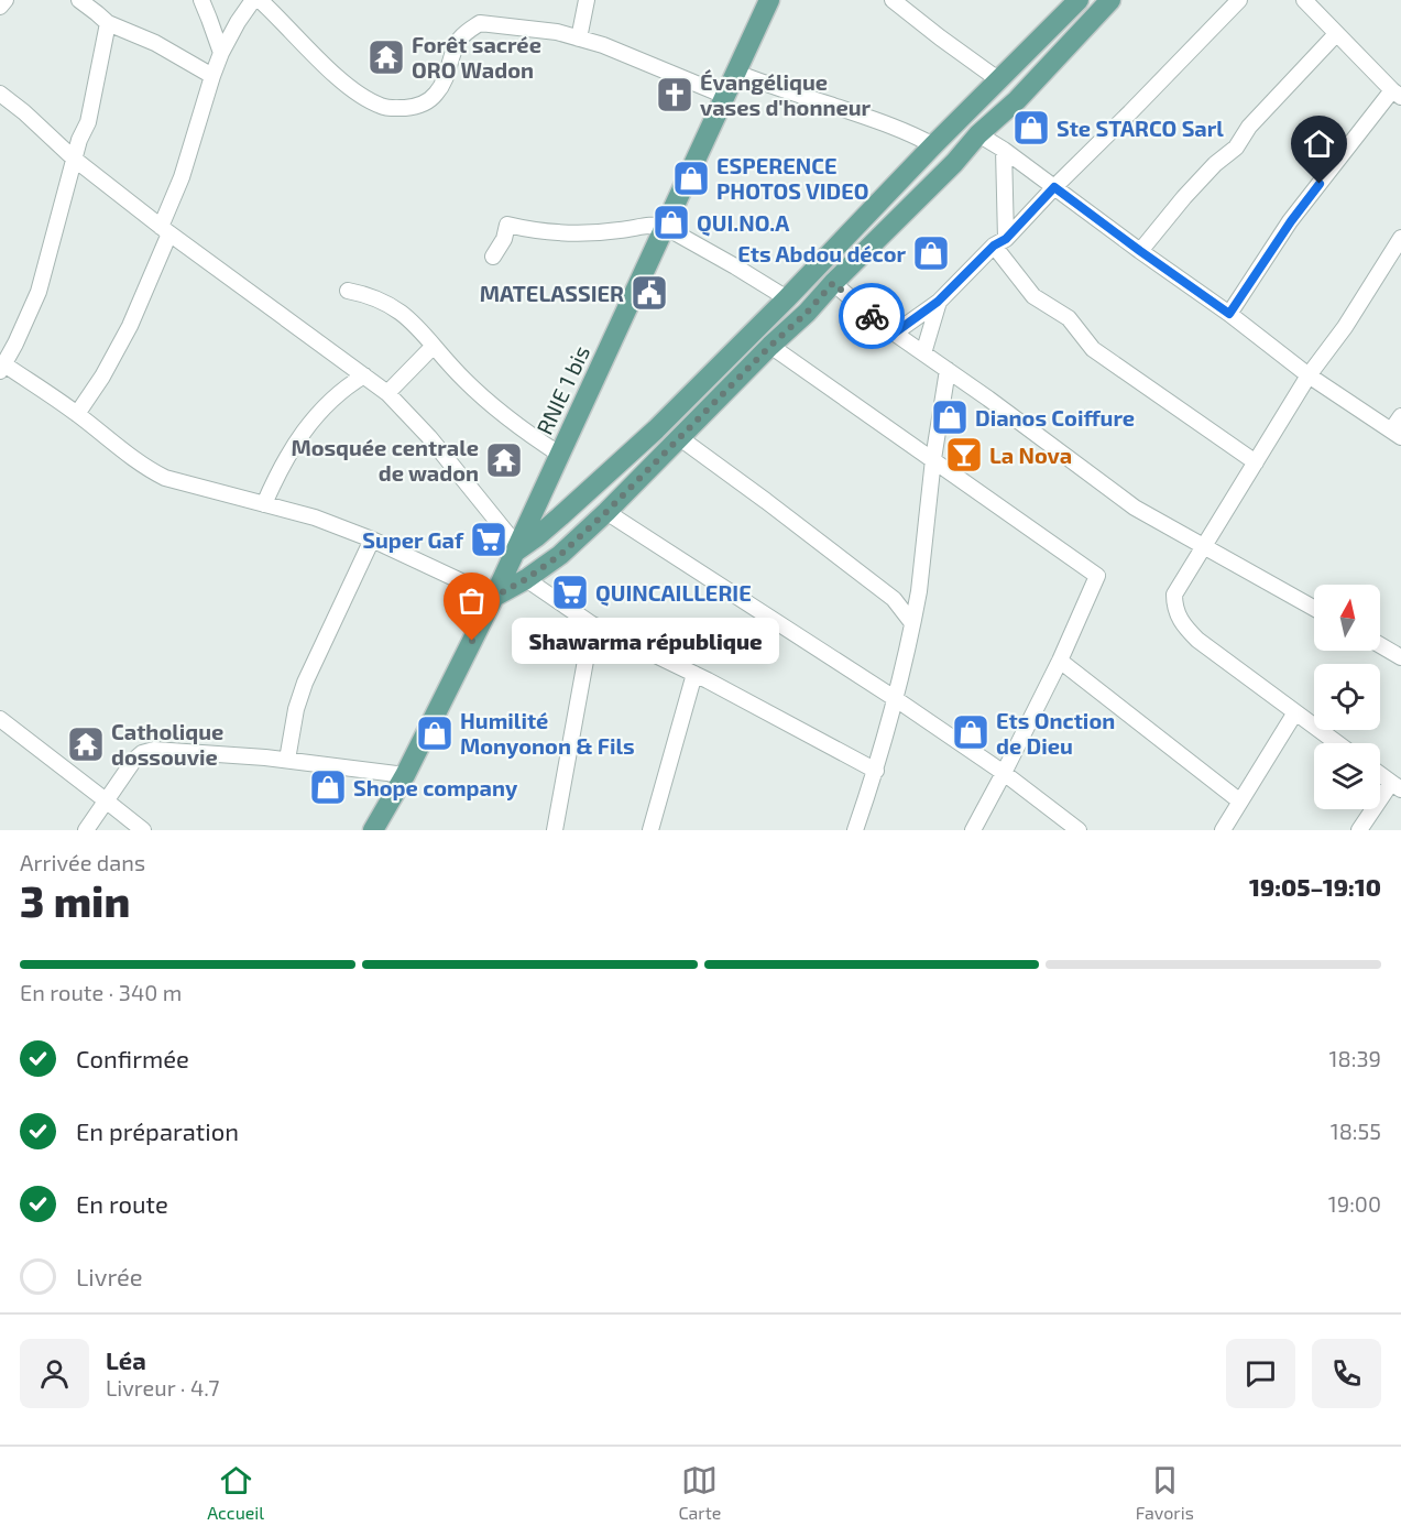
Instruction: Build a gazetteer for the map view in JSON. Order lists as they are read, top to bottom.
{
  "streets": {
    "main road": ["RNIE 1 bis"]
  },
  "places": {
    "temple": ["Forêt sacrée ORO Wadon", "Mosquée centrale de wadon", "Catholique dossouvie"],
    "church": ["Évangélique vases d'honneur"],
    "shop": [
      "Ste STARCO Sarl",
      "ESPERENCE PHOTOS VIDEO",
      "QUI.NO.A",
      "Ets Abdou décor",
      "Dianos Coiffure",
      "Ets Onction de Dieu",
      "Humilité Monyonon & Fils",
      "Shope company"
    ],
    "public building": ["MATELASSIER"],
    "bar": ["La Nova"],
    "supermarket": ["Super Gaf", "QUINCAILLERIE"],
    "other": ["Shawarma république"]
  },
  "north": "top",
  "page": {
    "bubble": "Shawarma république",
    "heading": ["3 min", "Arrivée dans", "19:05–19:10"],
    "panel": ["Léa", "Livreur · 4.7"],
    "bar": "En route · 340 m",
    "list": [
      ["Confirmée", "18:39"],
      ["En préparation", "18:55"],
      ["En route", "19:00"],
      "Livrée"
    ],
    "tabs": ["Accueil", "Carte", "Favoris"]
  }
}
